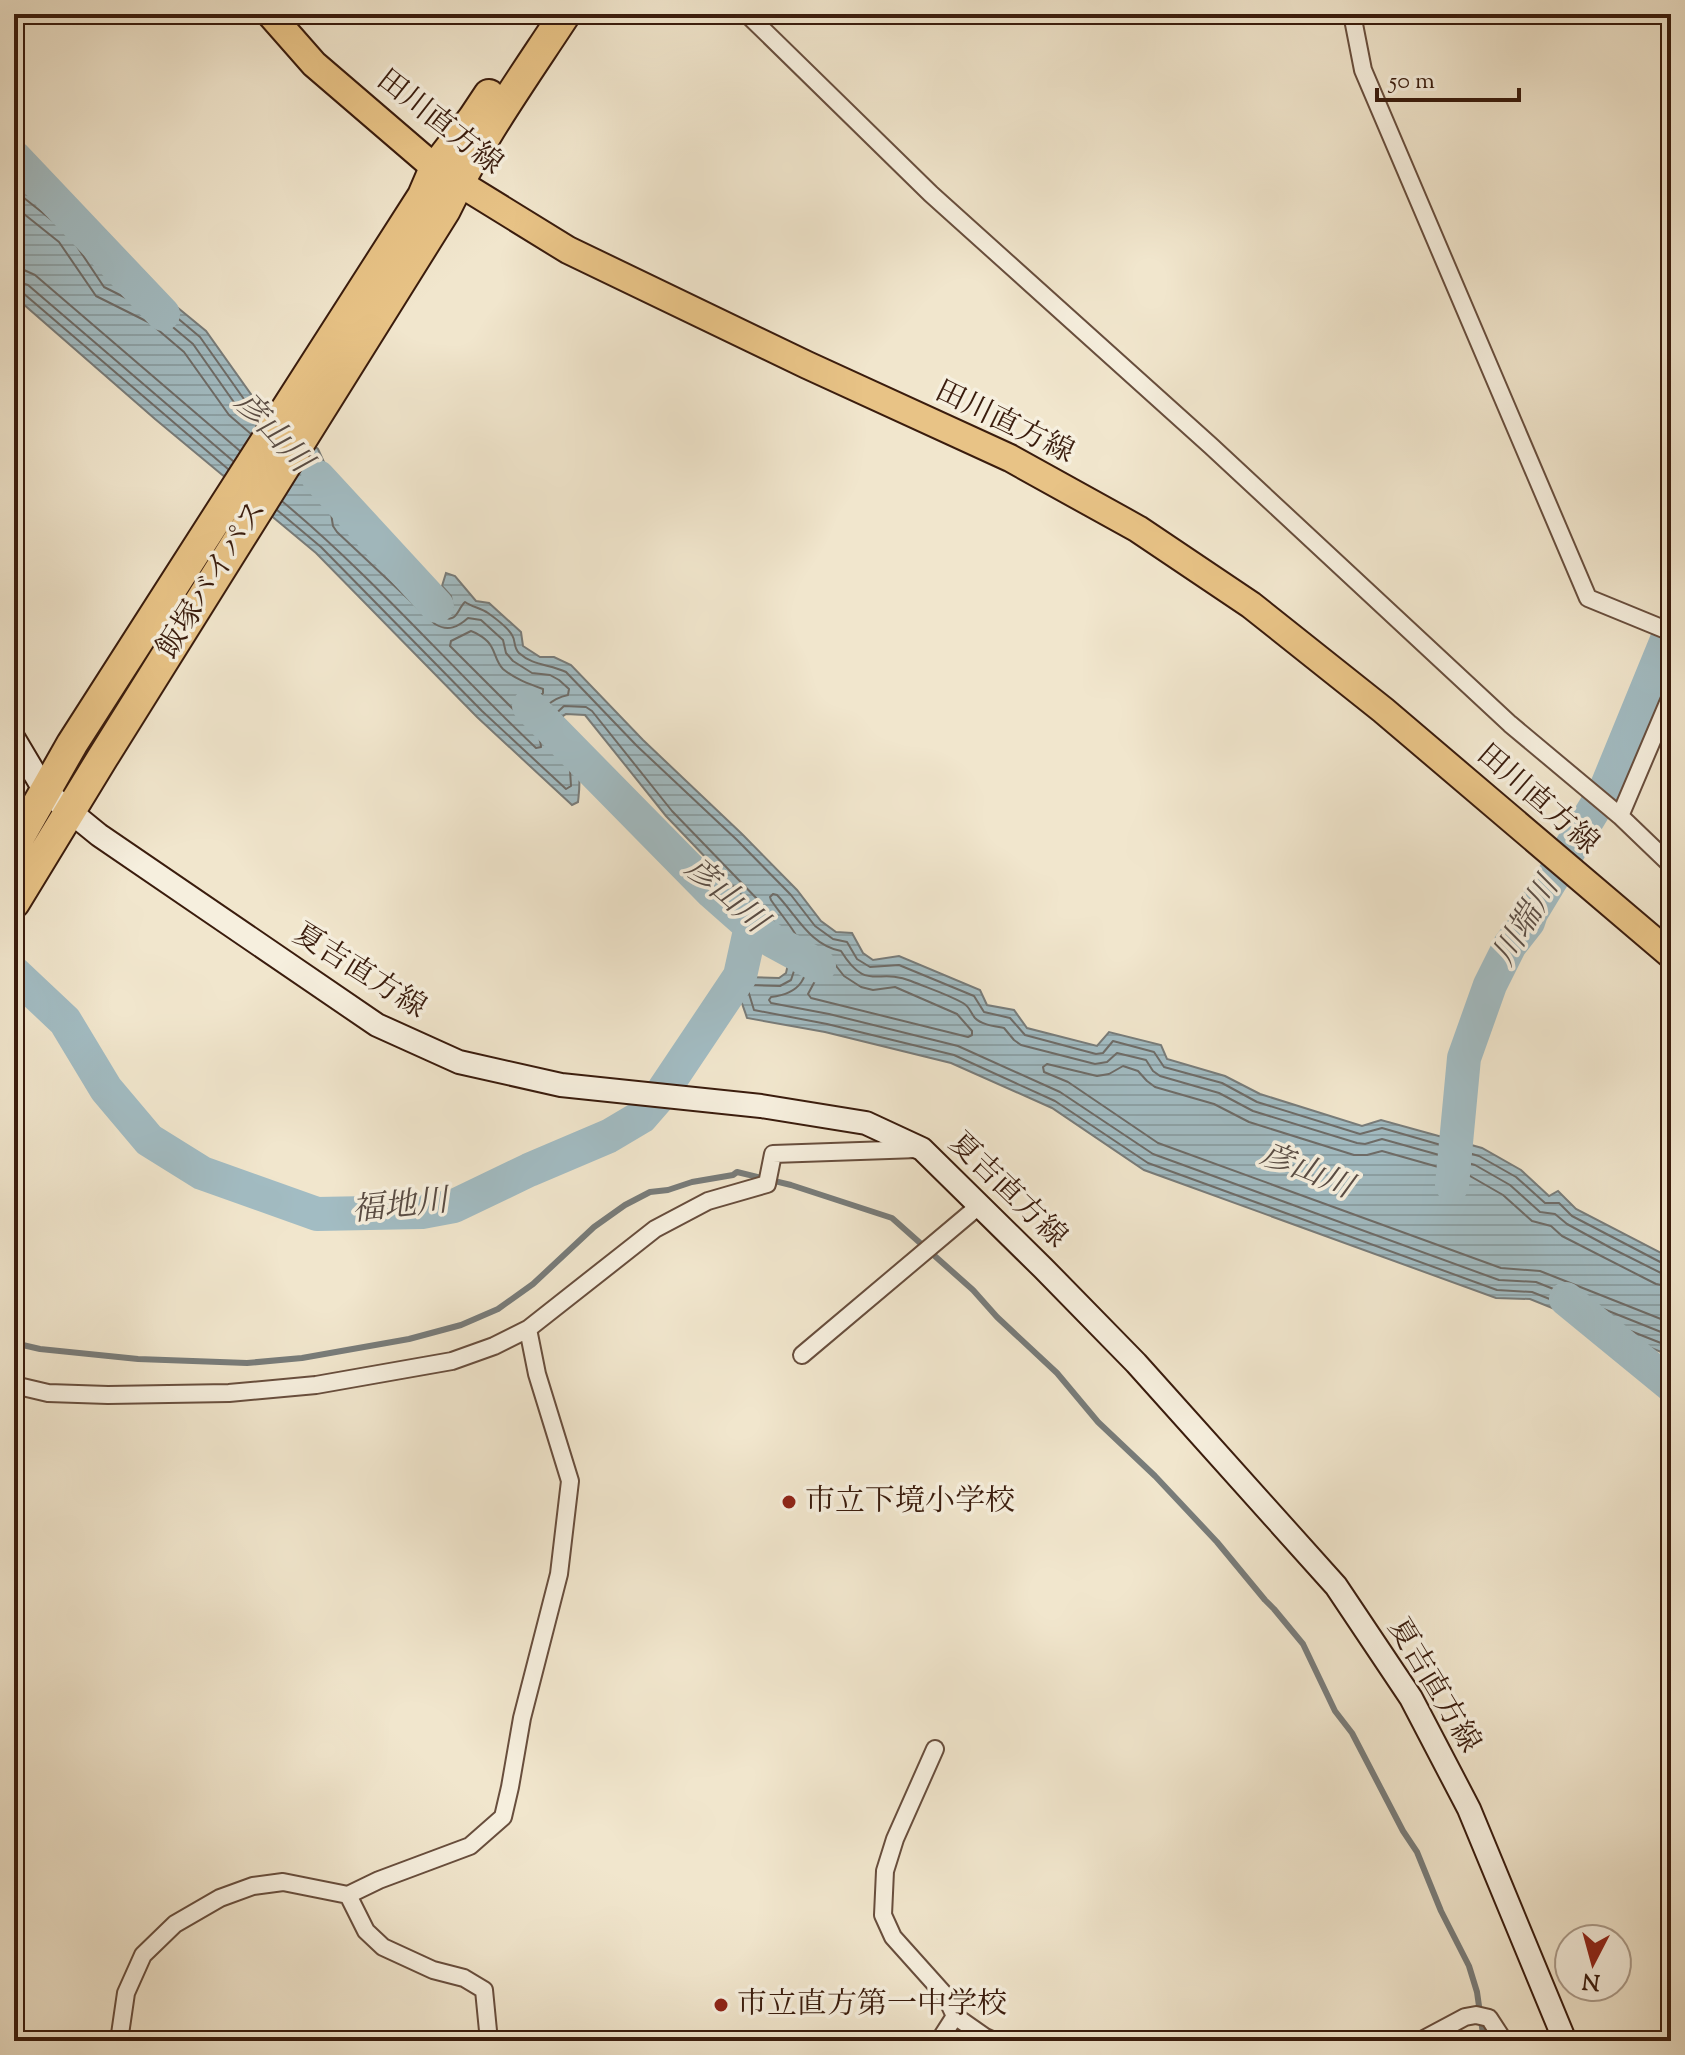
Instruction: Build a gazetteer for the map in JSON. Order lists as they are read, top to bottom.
{
  "streets": {
    "highway": ["飯塚バイパス"],
    "main road": ["田川直方線", "夏吉直方線"]
  },
  "crossings": [
    ["田川直方線", "飯塚バイパス"],
    ["飯塚バイパス", "夏吉直方線"]
  ],
  "water": ["彦山川", "川端川", "福地川"],
  "places": ["市立下境小学校", "市立直方第一中学校"],
  "scale_bar": "50 m",
  "north": "bottom"
}
